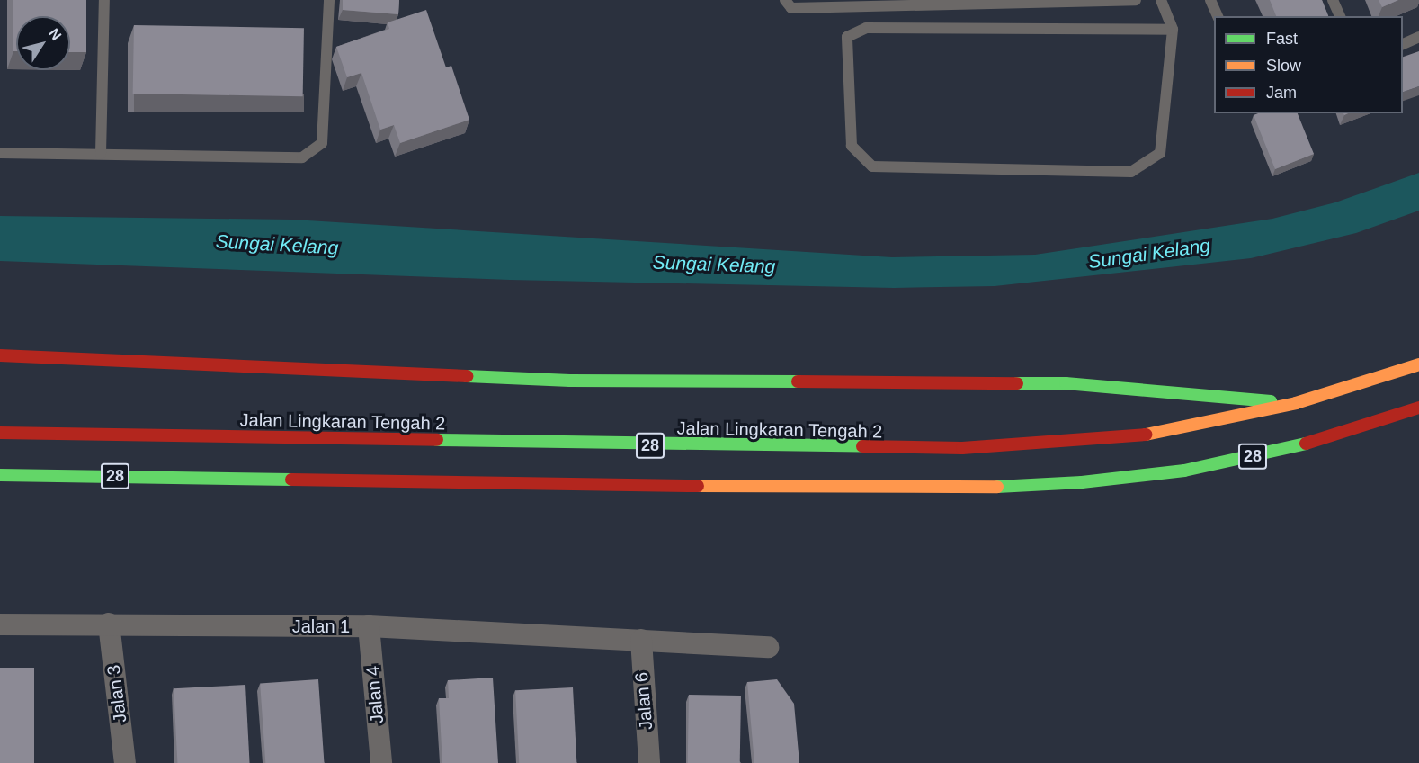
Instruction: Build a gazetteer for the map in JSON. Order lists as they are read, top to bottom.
{
  "streets": {
    "highway": ["Jalan Lingkaran Tengah 2", "28"],
    "street": [
      "Jalan 1",
      "Jalan 3",
      "Jalan 4",
      "Jalan 6"
    ]
  },
  "crossings": [
    ["Jalan 1", "Jalan 3"],
    ["Jalan 1", "Jalan 4"],
    ["Jalan 1", "Jalan 6"]
  ],
  "water": ["Sungai Kelang"],
  "legend": ["Fast", "Slow", "Jam"],
  "north": "top right"
}
